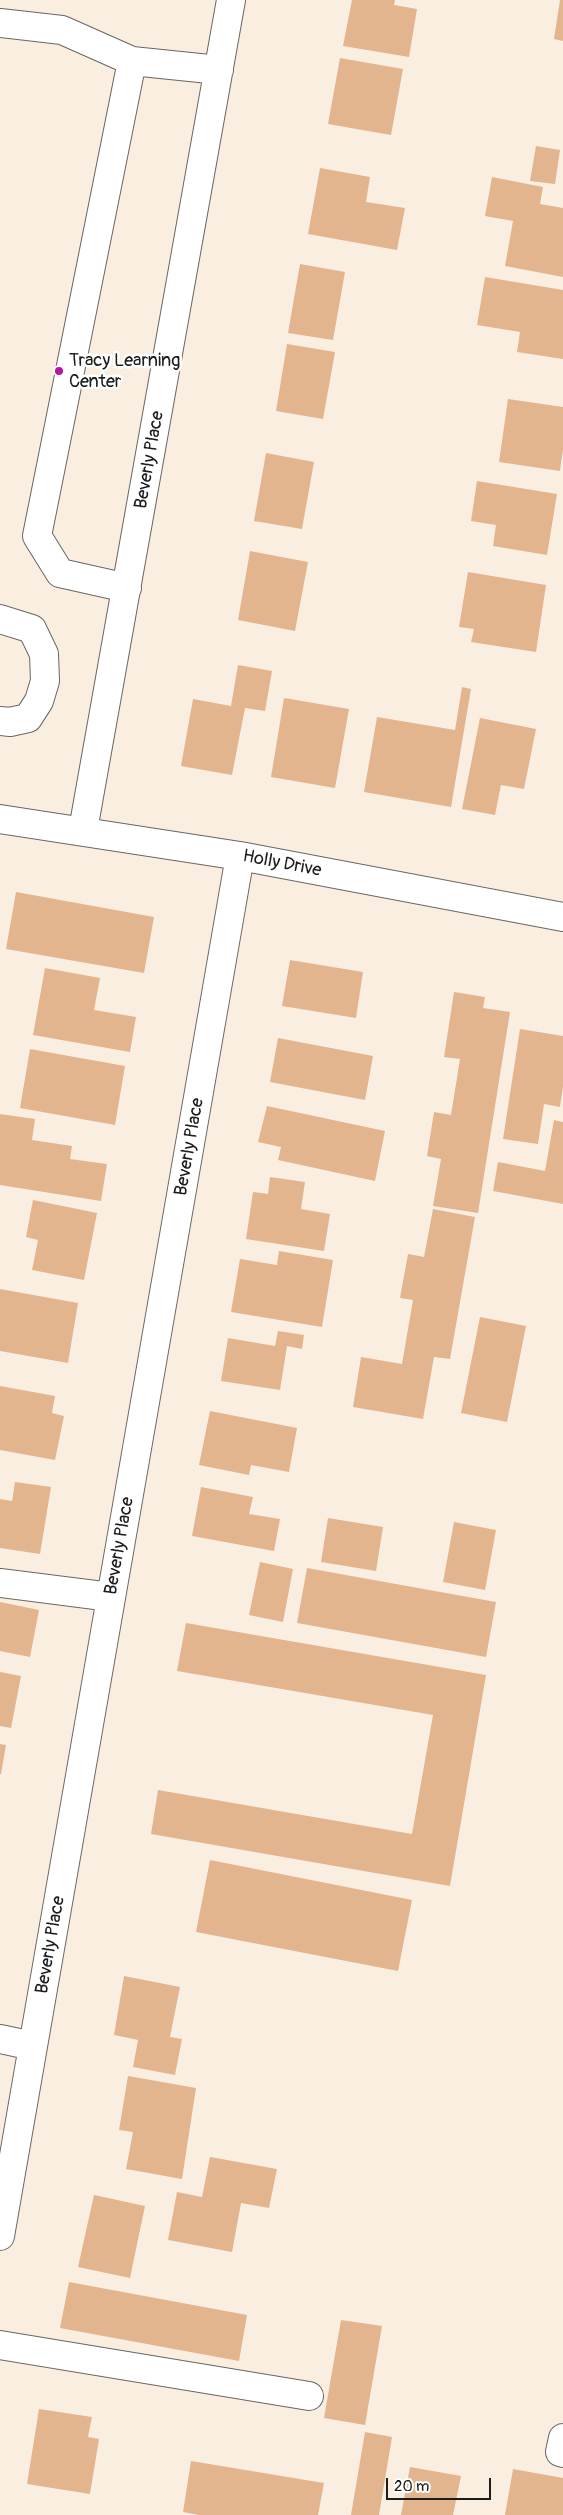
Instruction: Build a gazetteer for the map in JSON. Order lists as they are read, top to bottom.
{
  "streets": {
    "street": ["Beverly Place", "Holly Drive"]
  },
  "crossings": [
    ["Beverly Place", "Holly Drive"]
  ],
  "places": ["Tracy Learning Center"],
  "scale_bar": "20 m"
}
